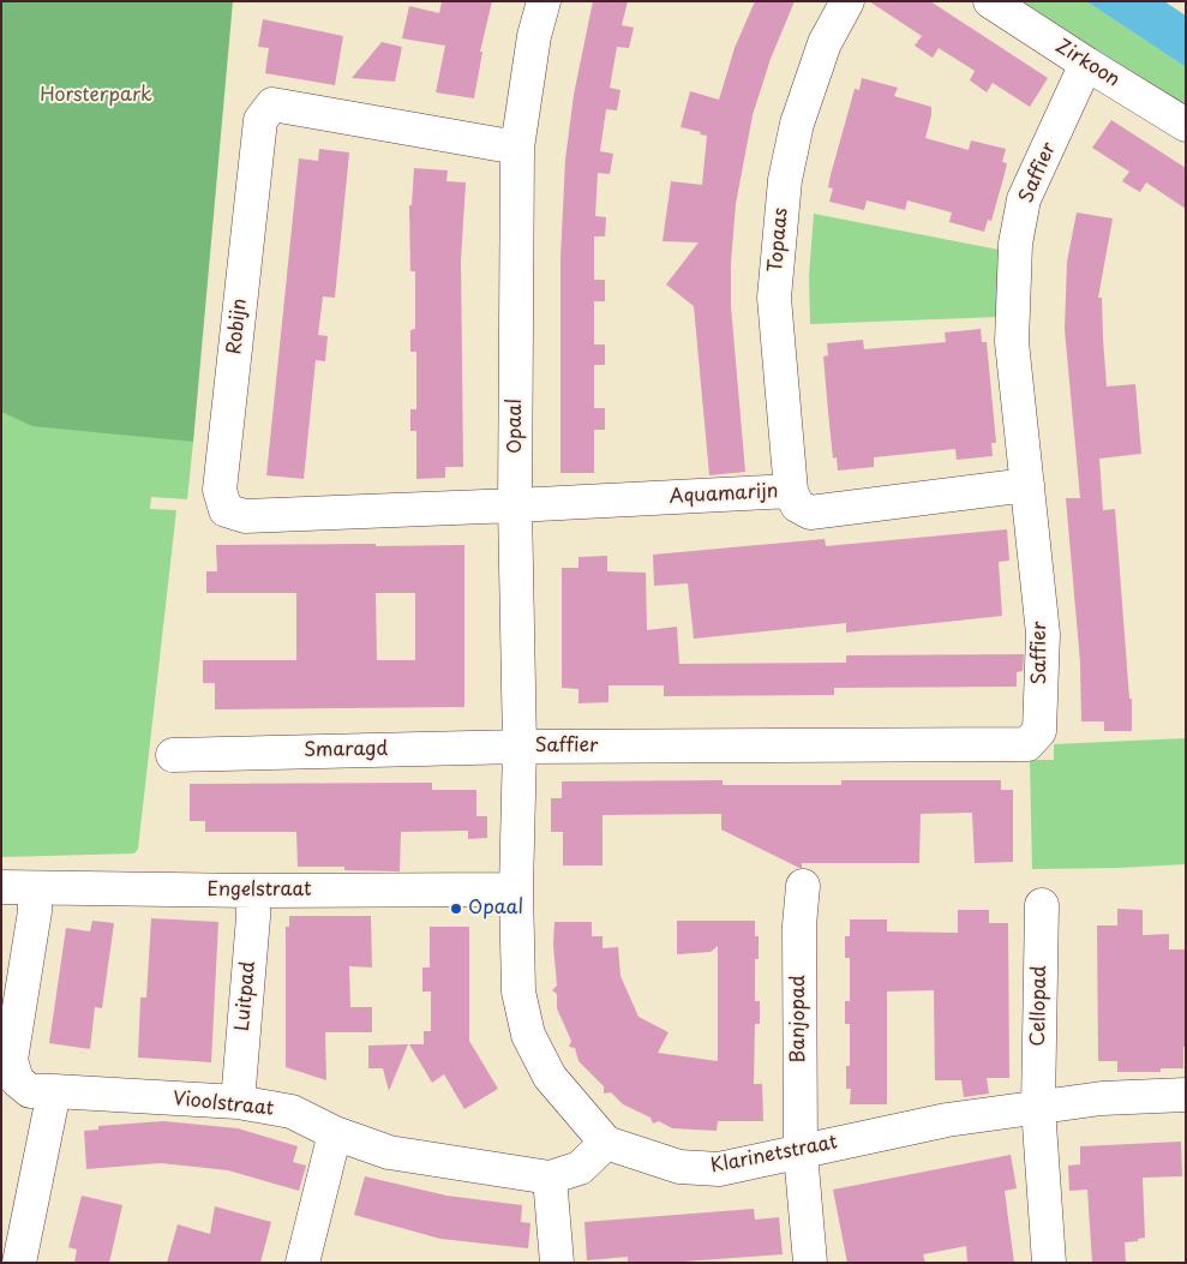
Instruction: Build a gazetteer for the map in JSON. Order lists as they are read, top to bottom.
{
  "streets": {
    "street": [
      "Zirkoon",
      "Saffier",
      "Topaas",
      "Robijn",
      "Opaal",
      "Aquamarijn",
      "Smaragd",
      "Engelstraat",
      "Luitpad",
      "Cellopad",
      "Banjopad",
      "Vioolstraat",
      "Klarinetstraat"
    ]
  },
  "crossings": [
    ["Zirkoon", "Saffier"],
    ["Saffier", "Opaal"],
    ["Saffier", "Aquamarijn"],
    ["Saffier", "Smaragd"],
    ["Topaas", "Aquamarijn"],
    ["Robijn", "Opaal"],
    ["Robijn", "Aquamarijn"],
    ["Opaal", "Aquamarijn"],
    ["Opaal", "Smaragd"],
    ["Opaal", "Engelstraat"],
    ["Engelstraat", "Luitpad"],
    ["Engelstraat", "Vioolstraat"],
    ["Luitpad", "Vioolstraat"],
    ["Cellopad", "Klarinetstraat"],
    ["Banjopad", "Klarinetstraat"],
    ["Vioolstraat", "Klarinetstraat"]
  ],
  "parks": ["Horsterpark"],
  "places": ["Opaal"]
}
